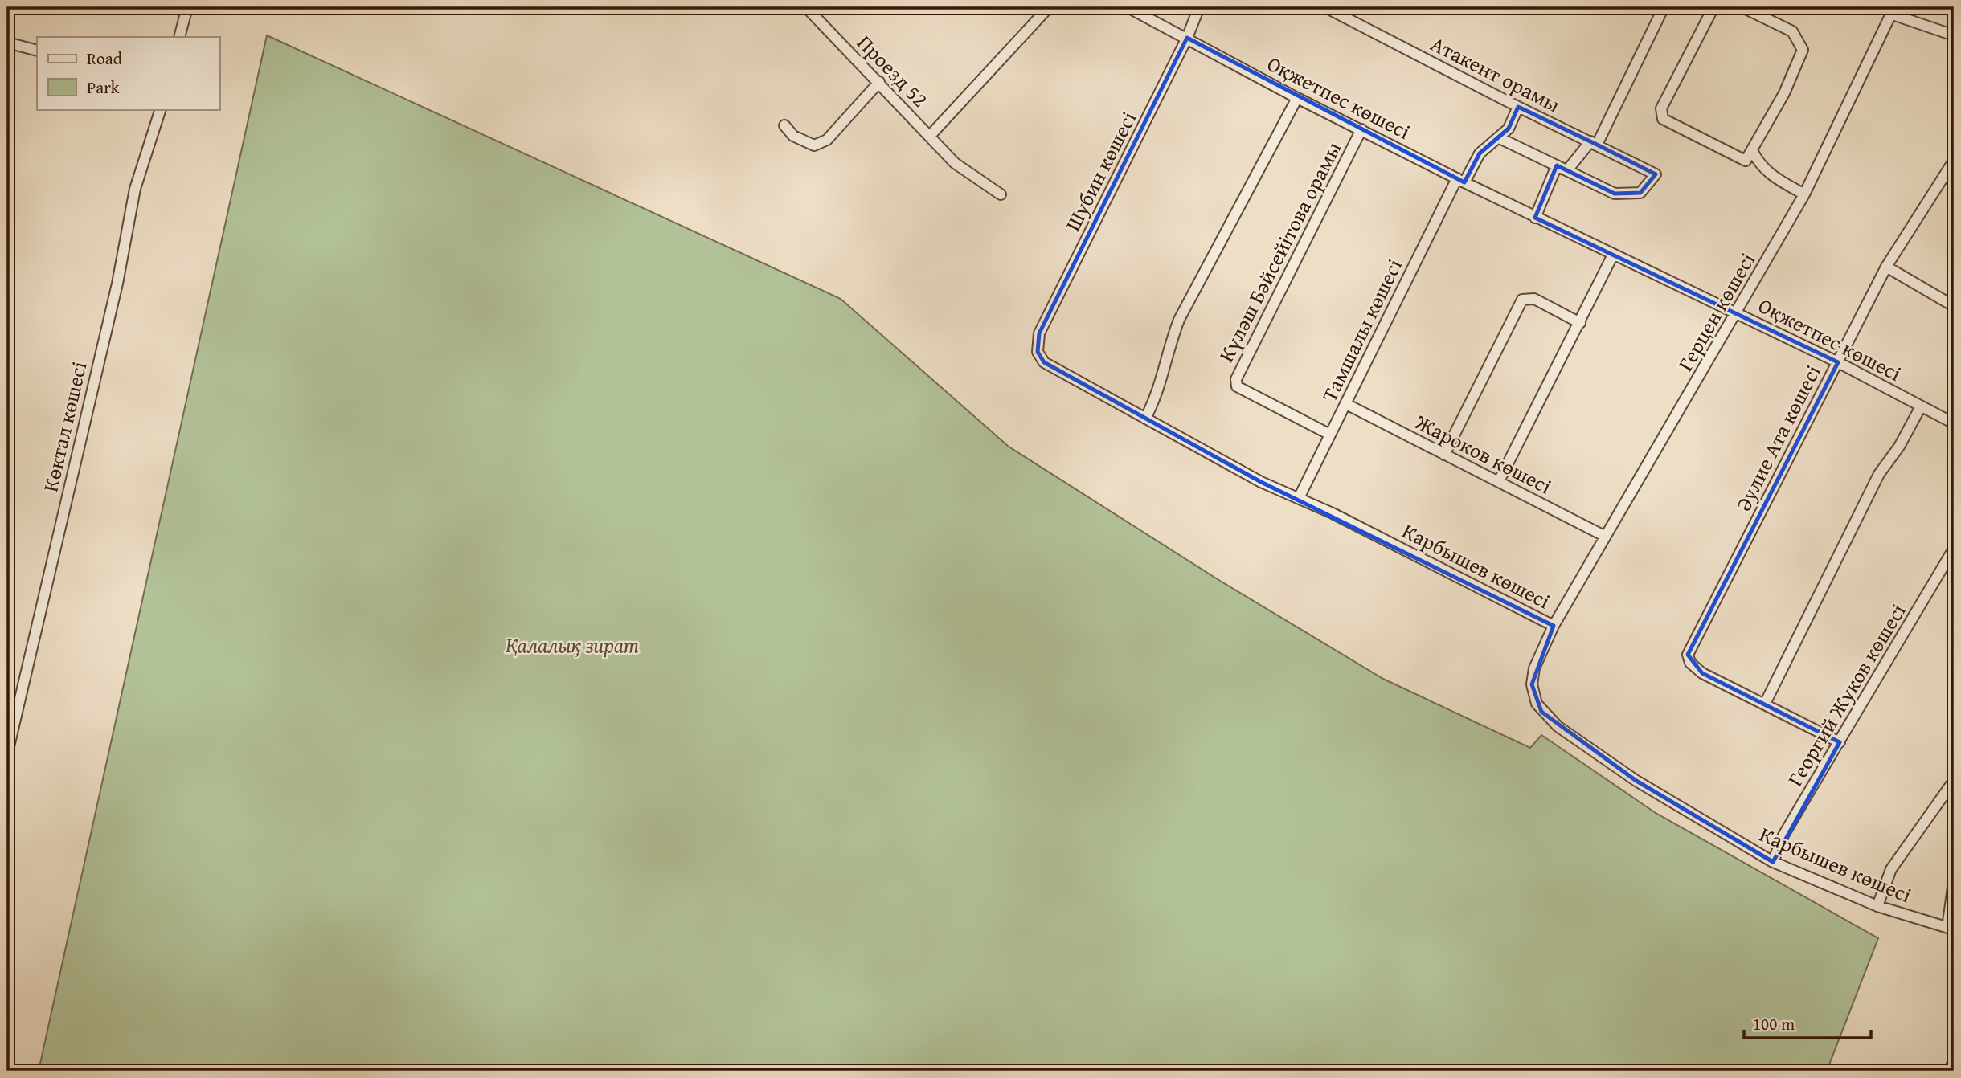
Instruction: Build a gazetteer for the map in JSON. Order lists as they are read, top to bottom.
{
  "streets": {
    "street": [
      "Проезд 52",
      "Атакент орамы",
      "Оқжетпес көшесі",
      "Шубин көшесі",
      "Күләш Бәйсейітова орамы",
      "Герцен көшесі",
      "Тамшалы көшесі",
      "Көктал көшесі",
      "Әулие Ата көшесі",
      "Жароков көшесі",
      "Карбышев көшесі",
      "Георгий Жуков көшесі"
    ]
  },
  "crossings": [
    ["Атакент орамы", "Тамшалы көшесі"],
    ["Оқжетпес көшесі", "Шубин көшесі"],
    ["Оқжетпес көшесі", "Күләш Бәйсейітова орамы"],
    ["Оқжетпес көшесі", "Герцен көшесі"],
    ["Оқжетпес көшесі", "Тамшалы көшесі"],
    ["Оқжетпес көшесі", "Әулие Ата көшесі"],
    ["Шубин көшесі", "Карбышев көшесі"],
    ["Күләш Бәйсейітова орамы", "Тамшалы көшесі"],
    ["Герцен көшесі", "Жароков көшесі"],
    ["Герцен көшесі", "Карбышев көшесі"],
    ["Тамшалы көшесі", "Жароков көшесі"],
    ["Тамшалы көшесі", "Карбышев көшесі"],
    ["Әулие Ата көшесі", "Георгий Жуков көшесі"],
    ["Карбышев көшесі", "Георгий Жуков көшесі"]
  ],
  "parks": ["Қалалық зират"],
  "legend": ["Road", "Park"],
  "scale_bar": "100 m"
}
